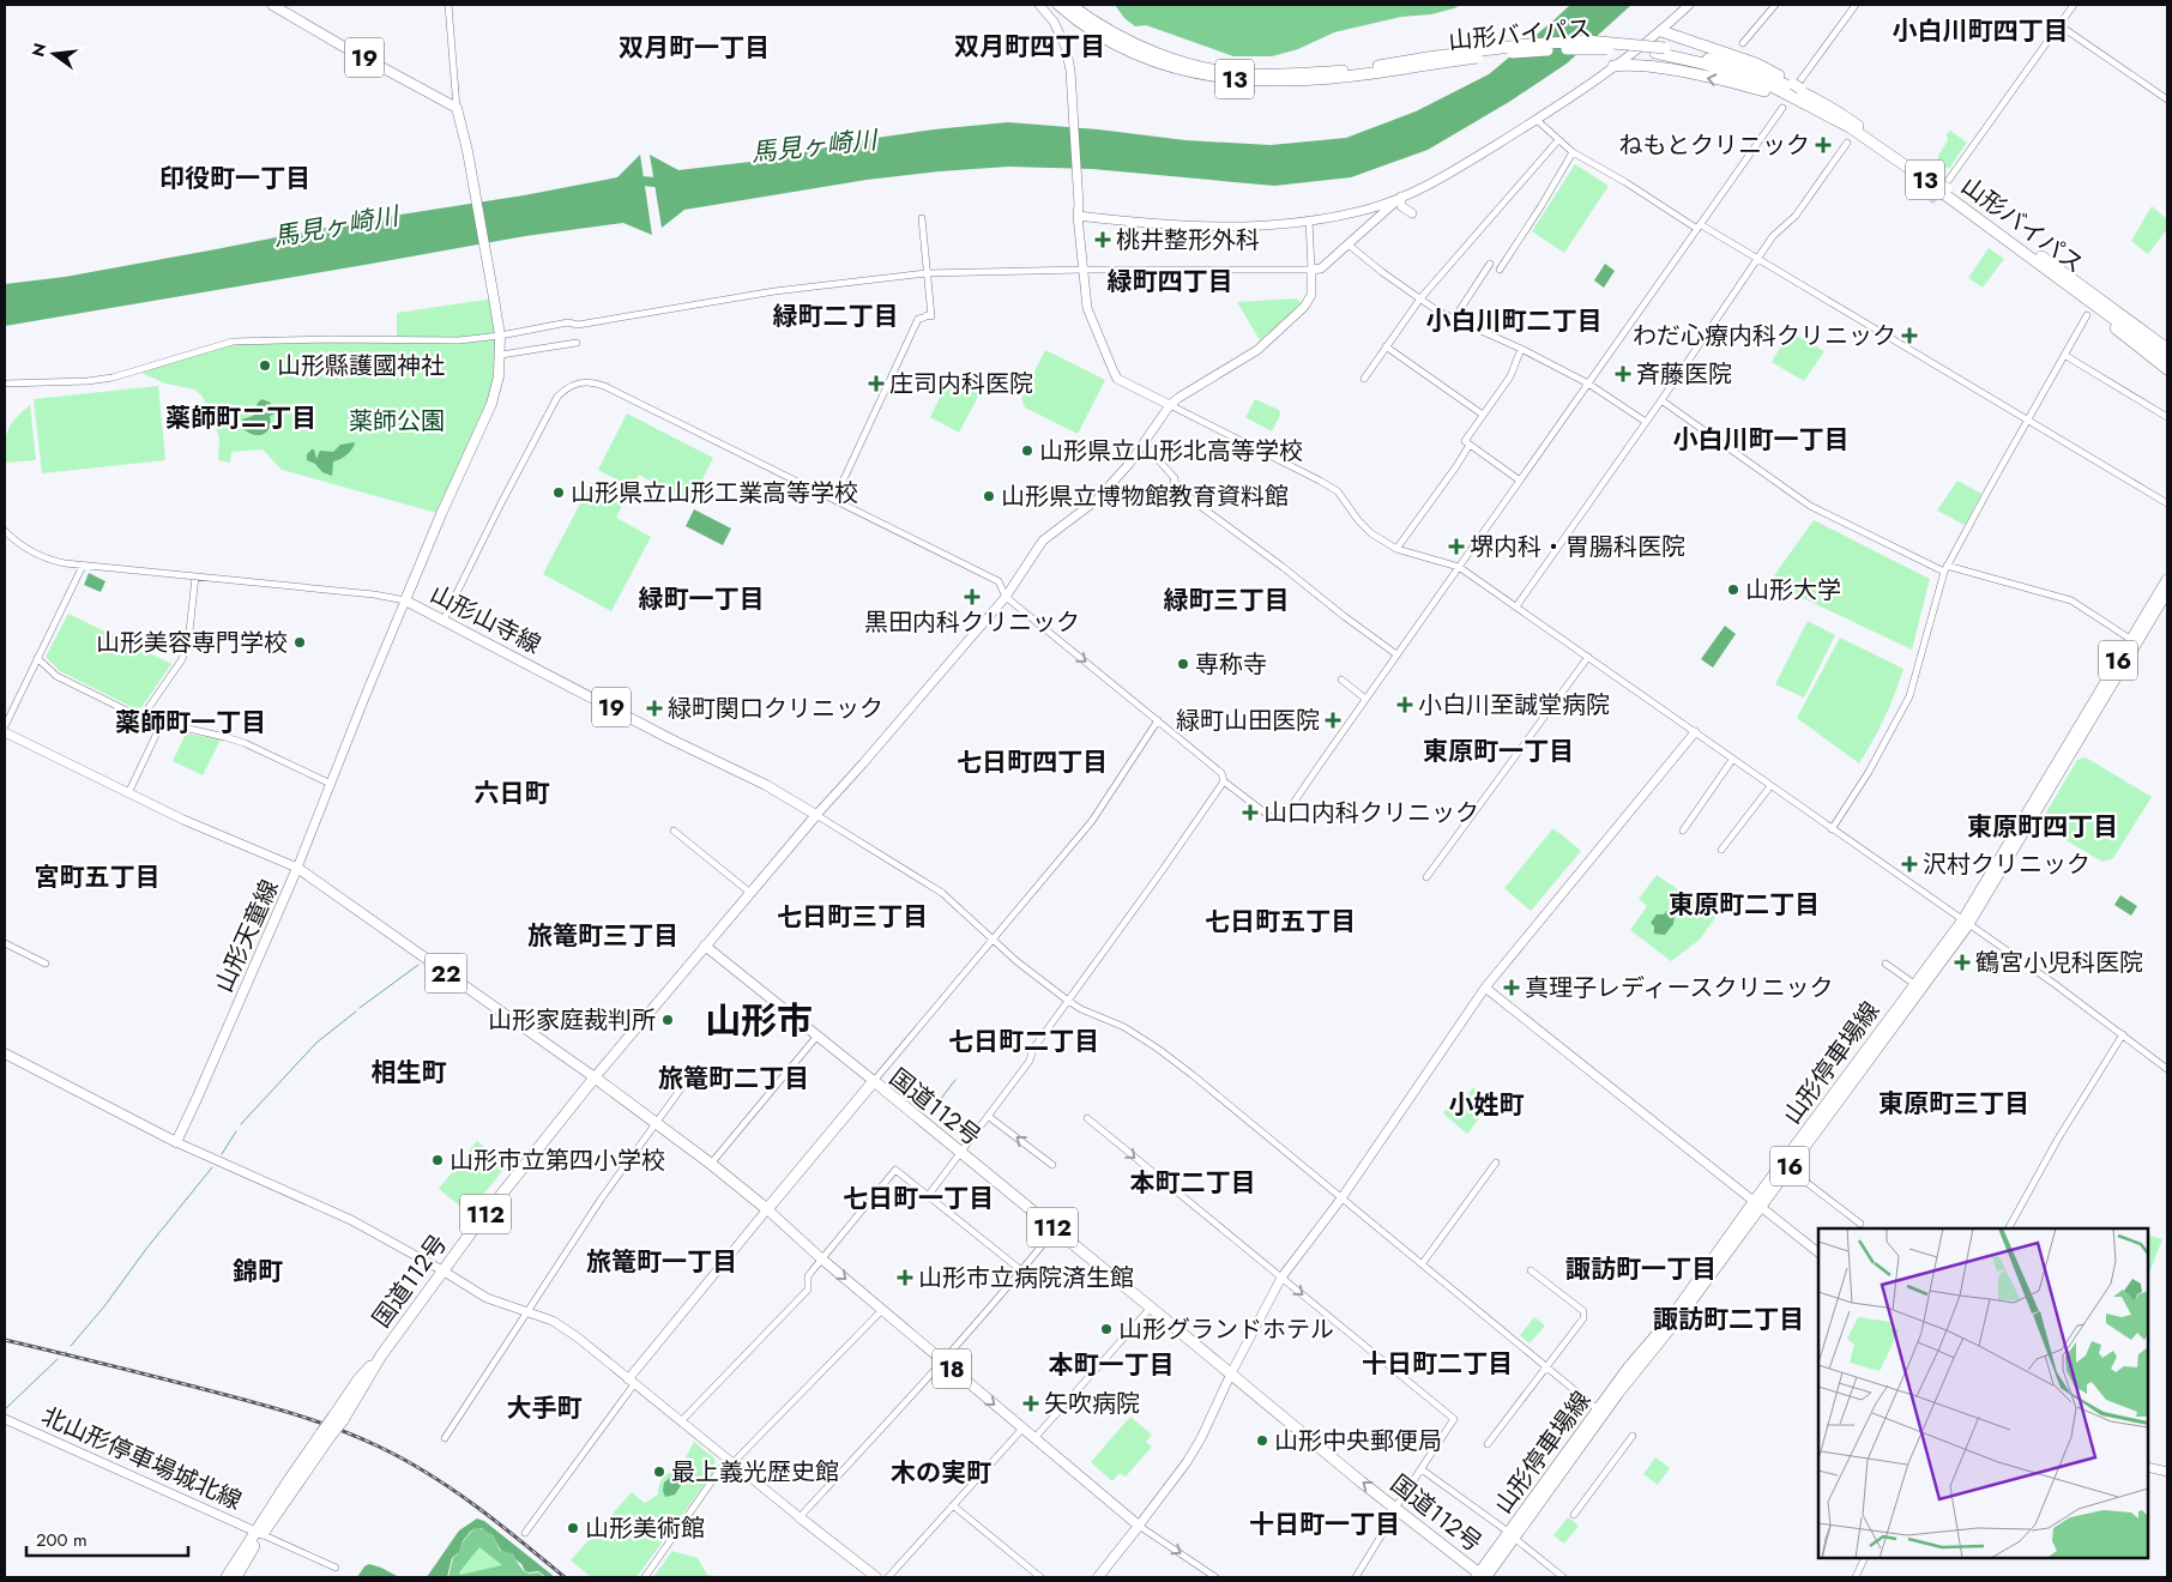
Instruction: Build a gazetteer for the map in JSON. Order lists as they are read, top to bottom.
{
  "streets": {
    "highway": [
      "山形バイパス",
      "13",
      "国道112号",
      "112"
    ],
    "main road": [
      "19",
      "山形山寺線",
      "16",
      "山形天童線",
      "22",
      "山形停車場線",
      "18"
    ],
    "street": ["北山形停車場城北線"]
  },
  "crossings": [
    ["19", "山形山寺線"],
    ["山形天童線", "国道112号"],
    ["山形停車場線", "国道112号"],
    ["国道112号", "18"],
    ["国道112号", "北山形停車場城北線"]
  ],
  "districts": [
    "小白川町四丁目",
    "双月町四丁目",
    "双月町一丁目",
    "印役町一丁目",
    "緑町四丁目",
    "緑町二丁目",
    "小白川町二丁目",
    "薬師町二丁目",
    "小白川町一丁目",
    "緑町一丁目",
    "緑町三丁目",
    "薬師町一丁目",
    "東原町一丁目",
    "七日町四丁目",
    "六日町",
    "東原町四丁目",
    "宮町五丁目",
    "東原町二丁目",
    "七日町三丁目",
    "七日町五丁目",
    "旅篭町三丁目",
    "山形市",
    "七日町二丁目",
    "相生町",
    "旅篭町二丁目",
    "東原町三丁目",
    "小姓町",
    "本町二丁目",
    "七日町一丁目",
    "旅篭町一丁目",
    "諏訪町一丁目",
    "錦町",
    "諏訪町二丁目",
    "十日町二丁目",
    "本町一丁目",
    "大手町",
    "木の実町",
    "十日町一丁目"
  ],
  "water": ["馬見ヶ崎川"],
  "parks": ["薬師公園"],
  "places": {
    "health": [
      "ねもとクリニック",
      "桃井整形外科",
      "わだ心療内科クリニック",
      "斉藤医院",
      "庄司内科医院",
      "堺内科・胃腸科医院",
      "黒田内科クリニック",
      "小白川至誠堂病院",
      "緑町関口クリニック",
      "緑町山田医院",
      "山口内科クリニック",
      "沢村クリニック",
      "鶴宮小児科医院",
      "真理子レディースクリニック",
      "山形市立病院済生館",
      "矢吹病院"
    ],
    "other": [
      "山形縣護國神社",
      "山形県立山形北高等学校",
      "山形県立山形工業高等学校",
      "山形県立博物館教育資料館",
      "山形大学",
      "山形美容専門学校",
      "専称寺",
      "山形家庭裁判所",
      "山形市立第四小学校",
      "山形グランドホテル",
      "山形中央郵便局",
      "最上義光歴史館",
      "山形美術館"
    ]
  },
  "scale_bar": "200 m",
  "north": "left"
}
